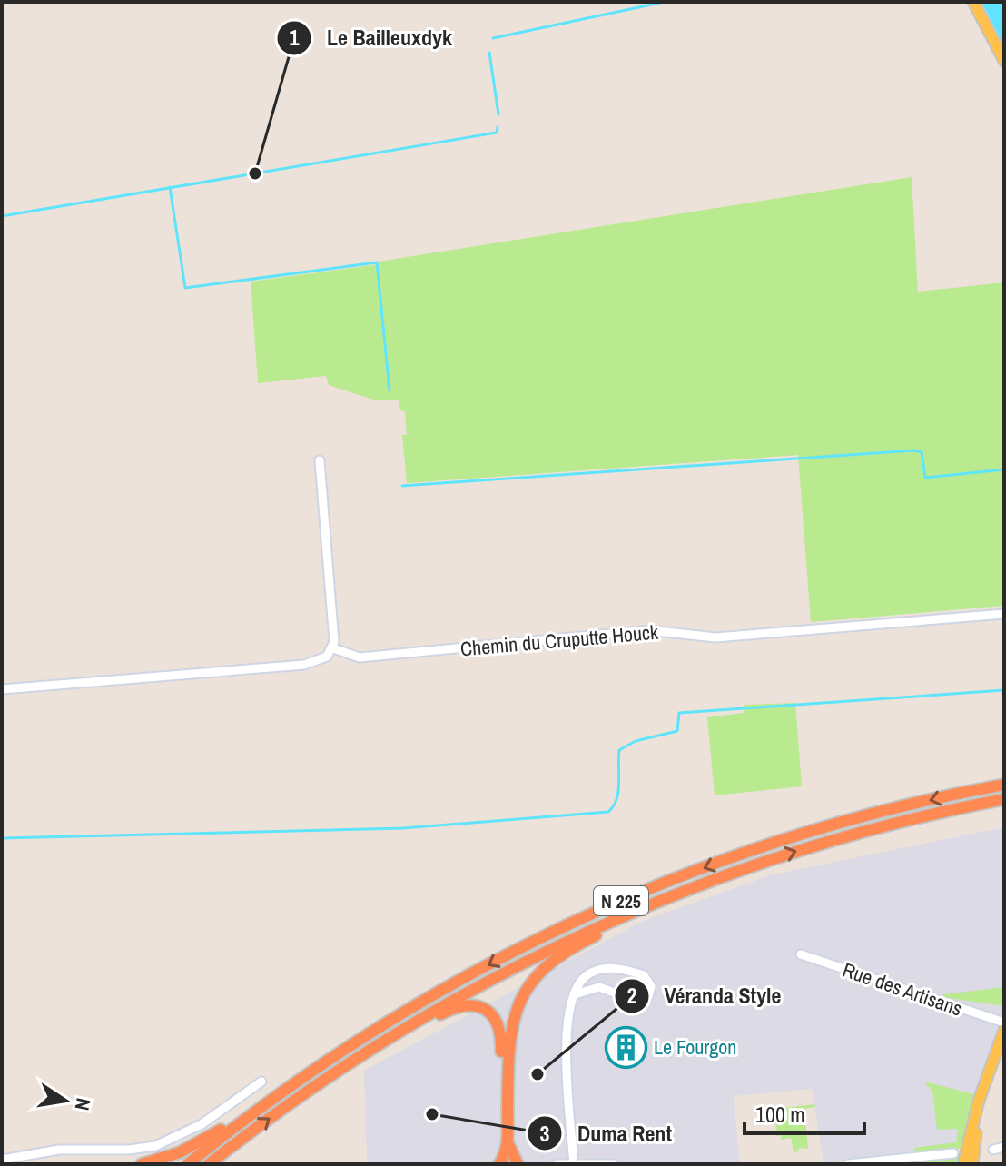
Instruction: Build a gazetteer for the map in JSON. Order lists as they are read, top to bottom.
{
  "streets": {
    "highway": ["N 225"],
    "street": ["Chemin du Cruputte Houck", "Rue des Artisans"]
  },
  "places": {
    "other": ["Le Bailleuxdyk", "Véranda Style", "Duma Rent"],
    "building": ["Le Fourgon"]
  },
  "scale_bar": "100 m",
  "north": "right"
}
